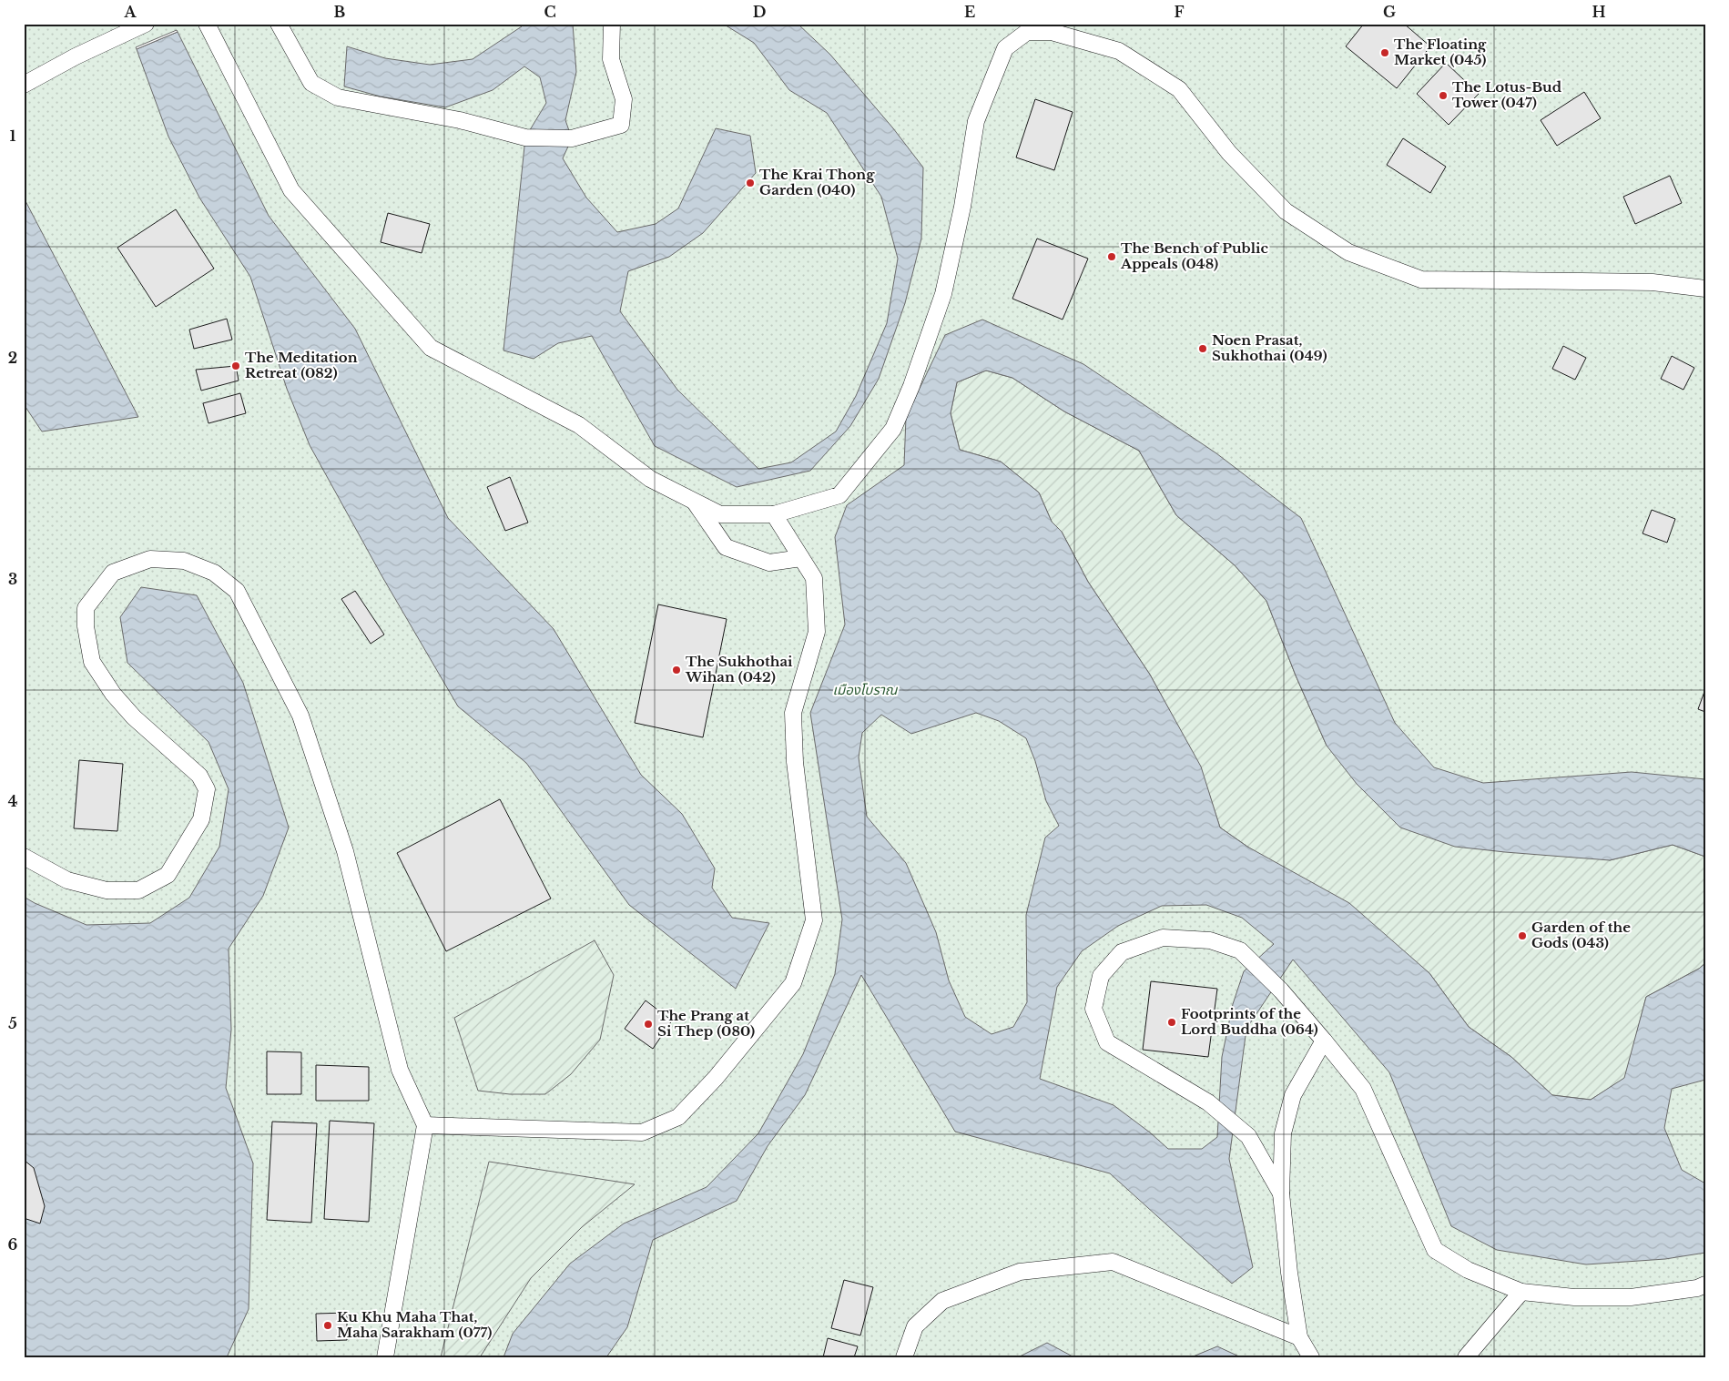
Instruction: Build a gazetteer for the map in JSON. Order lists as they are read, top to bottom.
{
  "parks": ["เมืองโบราณ"],
  "places": [
    "The Floating Market (045)",
    "The Lotus-Bud Tower (047)",
    "The Krai Thong Garden (040)",
    "The Bench of Public Appeals (048)",
    "Noen Prasat, Sukhothai (049)",
    "The Meditation Retreat (082)",
    "The Sukhothai Wihan (042)",
    "Garden of the Gods (043)",
    "Footprints of the Lord Buddha (064)",
    "The Prang at Si Thep (080)",
    "Ku Khu Maha That, Maha Sarakham (077)"
  ],
  "grid": {
    "columns": [
      "A",
      "B",
      "C",
      "D",
      "E",
      "F",
      "G",
      "H"
    ],
    "rows": [
      "1",
      "2",
      "3",
      "4",
      "5",
      "6"
    ]
  }
}
